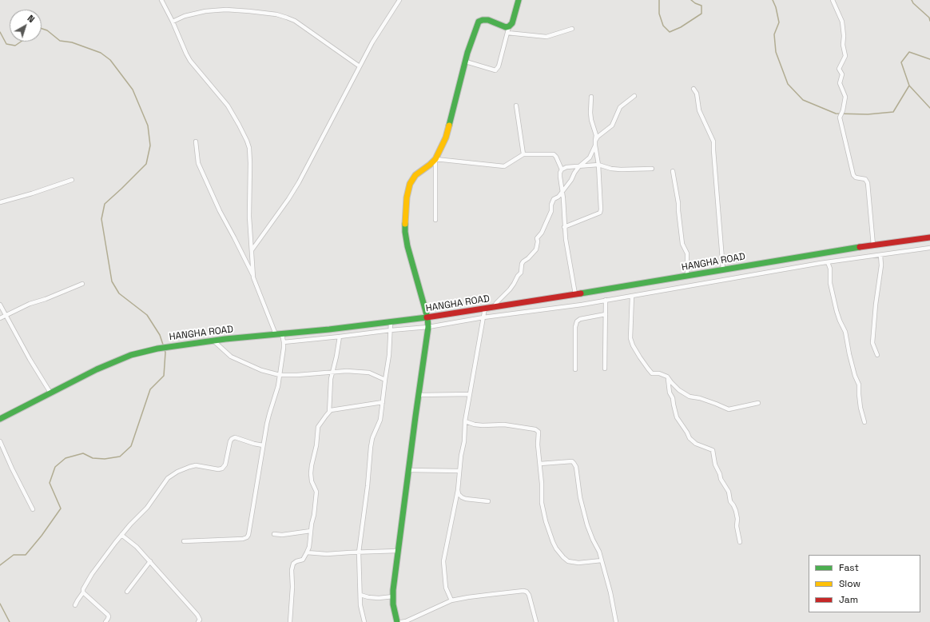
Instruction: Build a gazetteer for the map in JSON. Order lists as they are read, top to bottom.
{
  "streets": {
    "main road": ["HANGHA ROAD"]
  },
  "legend": ["Fast", "Slow", "Jam"],
  "north": "top right"
}
